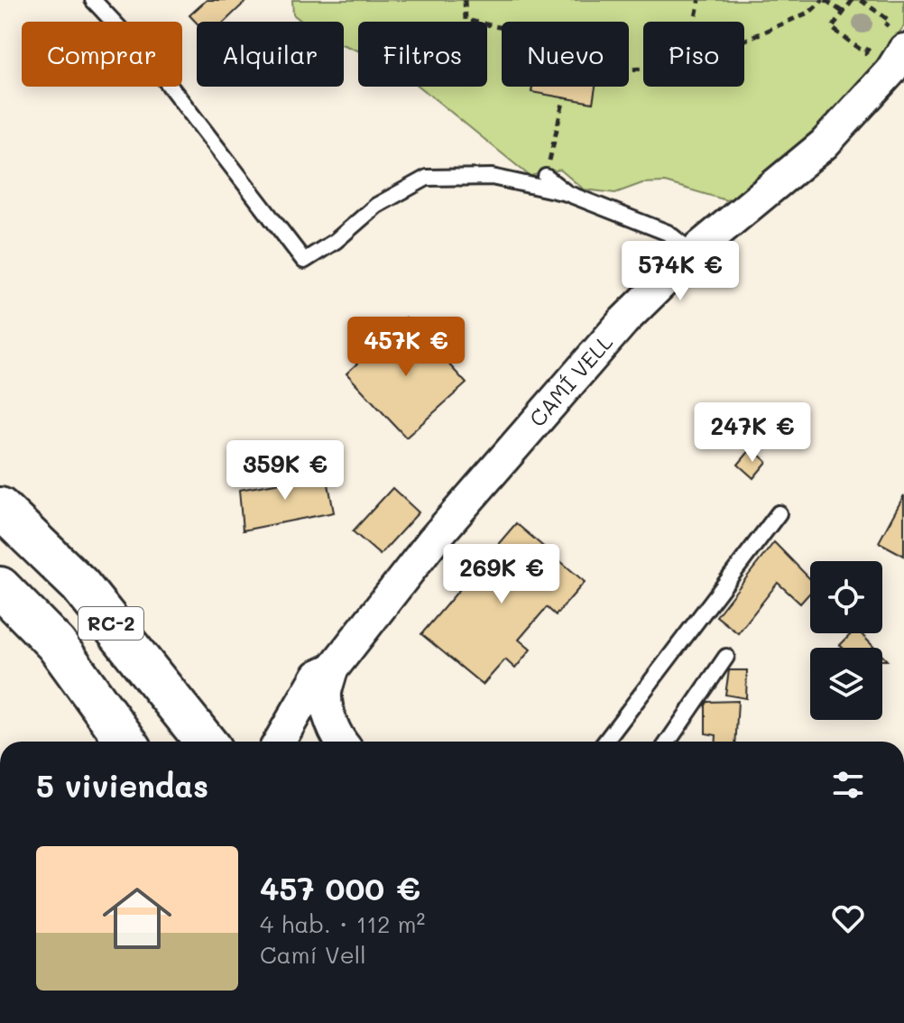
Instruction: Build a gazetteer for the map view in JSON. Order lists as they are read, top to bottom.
{
  "streets": {
    "main road": ["RC-2"],
    "street": ["CAMÍ VELL"]
  },
  "page": {
    "chip": [
      "Comprar",
      "Alquilar",
      "Filtros",
      "Nuevo",
      "Piso"
    ],
    "price": [
      "574K €",
      "457K €",
      "247K €",
      "359K €",
      "269K €"
    ],
    "heading": "5 viviendas",
    "list": [
      {
        "name": "457 000 €",
        "note": "4 hab. · 112 m² · Camí Vell"
      }
    ]
  }
}
